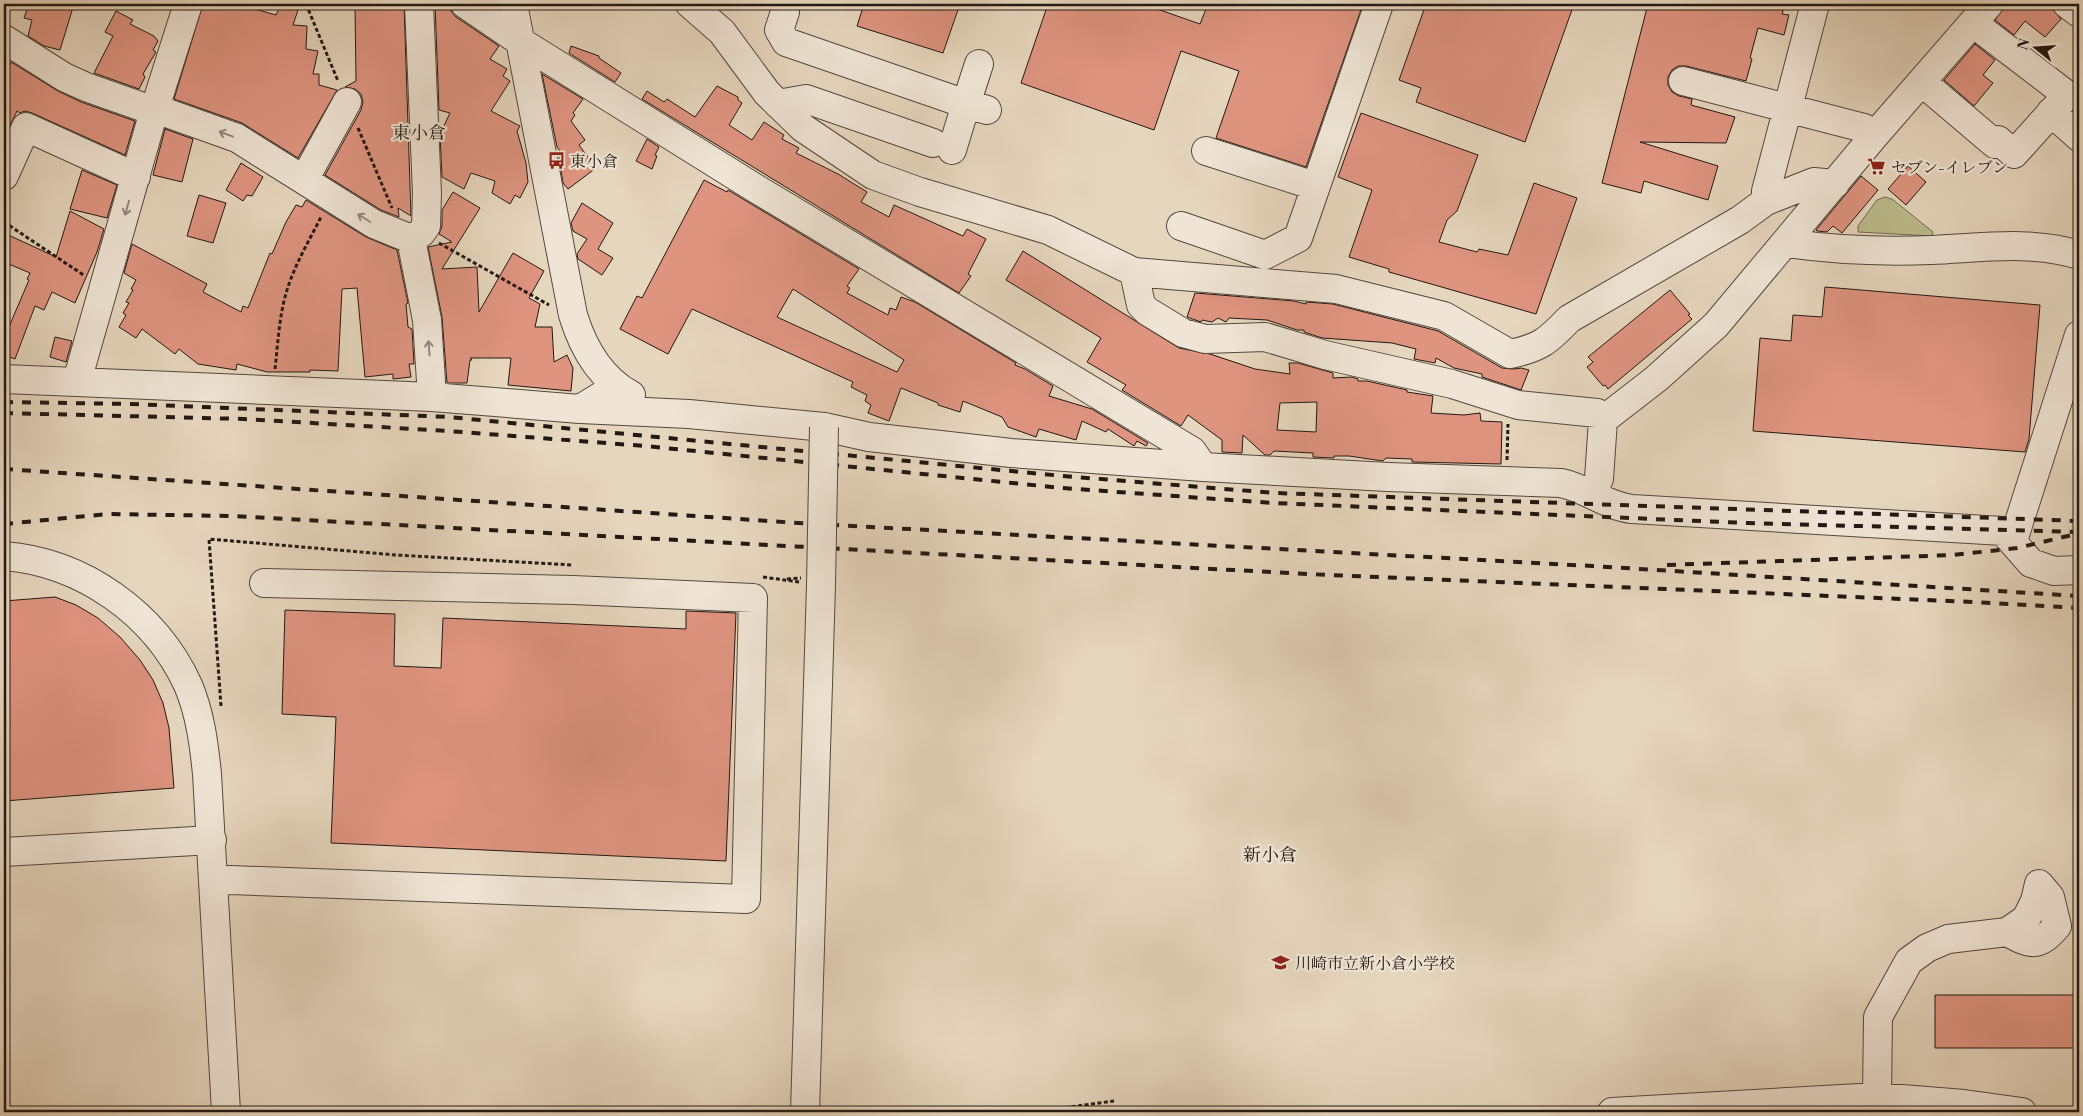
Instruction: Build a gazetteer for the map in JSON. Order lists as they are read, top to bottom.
{
  "districts": ["東小倉", "新小倉"],
  "places": {
    "bus stop": ["東小倉"],
    "supermarket": ["セブン-イレブン"],
    "school or university": ["川崎市立新小倉小学校"]
  },
  "north": "left"
}
